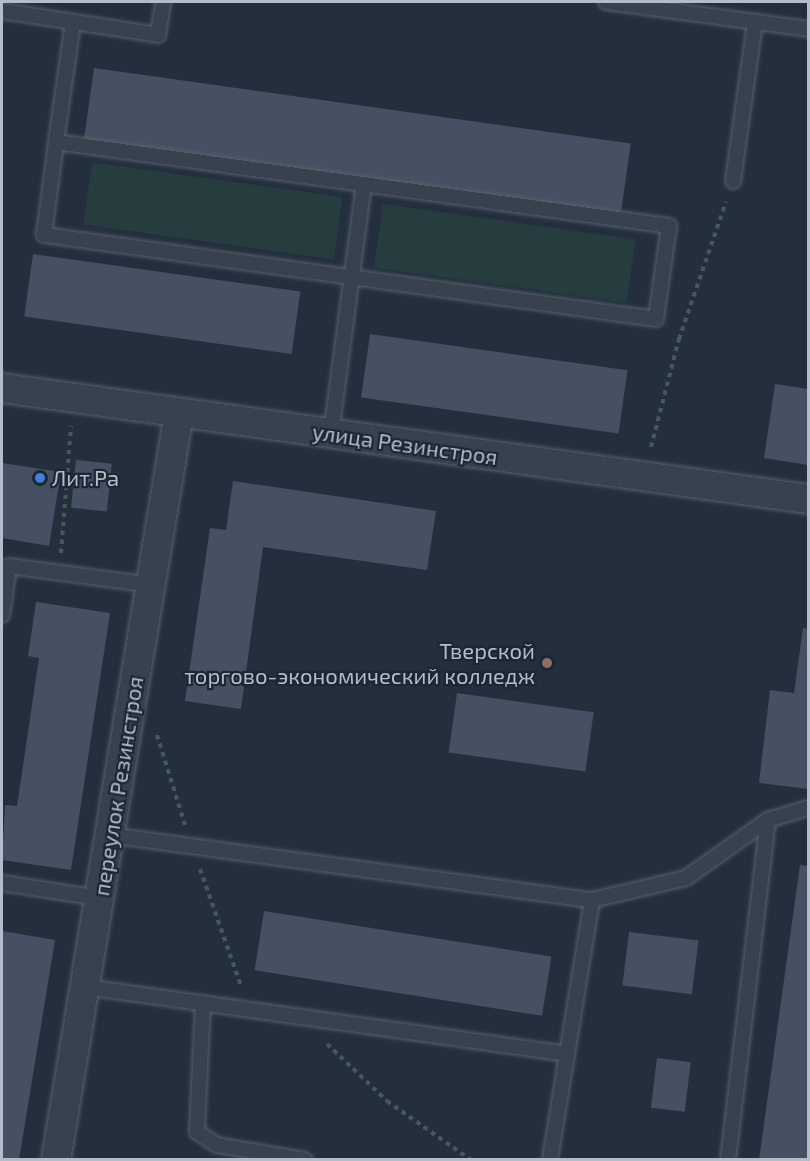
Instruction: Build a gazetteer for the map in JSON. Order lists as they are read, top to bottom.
{
  "streets": {
    "street": ["улица Резинстроя", "переулок Резинстроя"]
  },
  "crossings": [
    ["улица Резинстроя", "переулок Резинстроя"]
  ],
  "places": ["Лит.Ра", "Тверской торгово-экономический колледж"]
}
